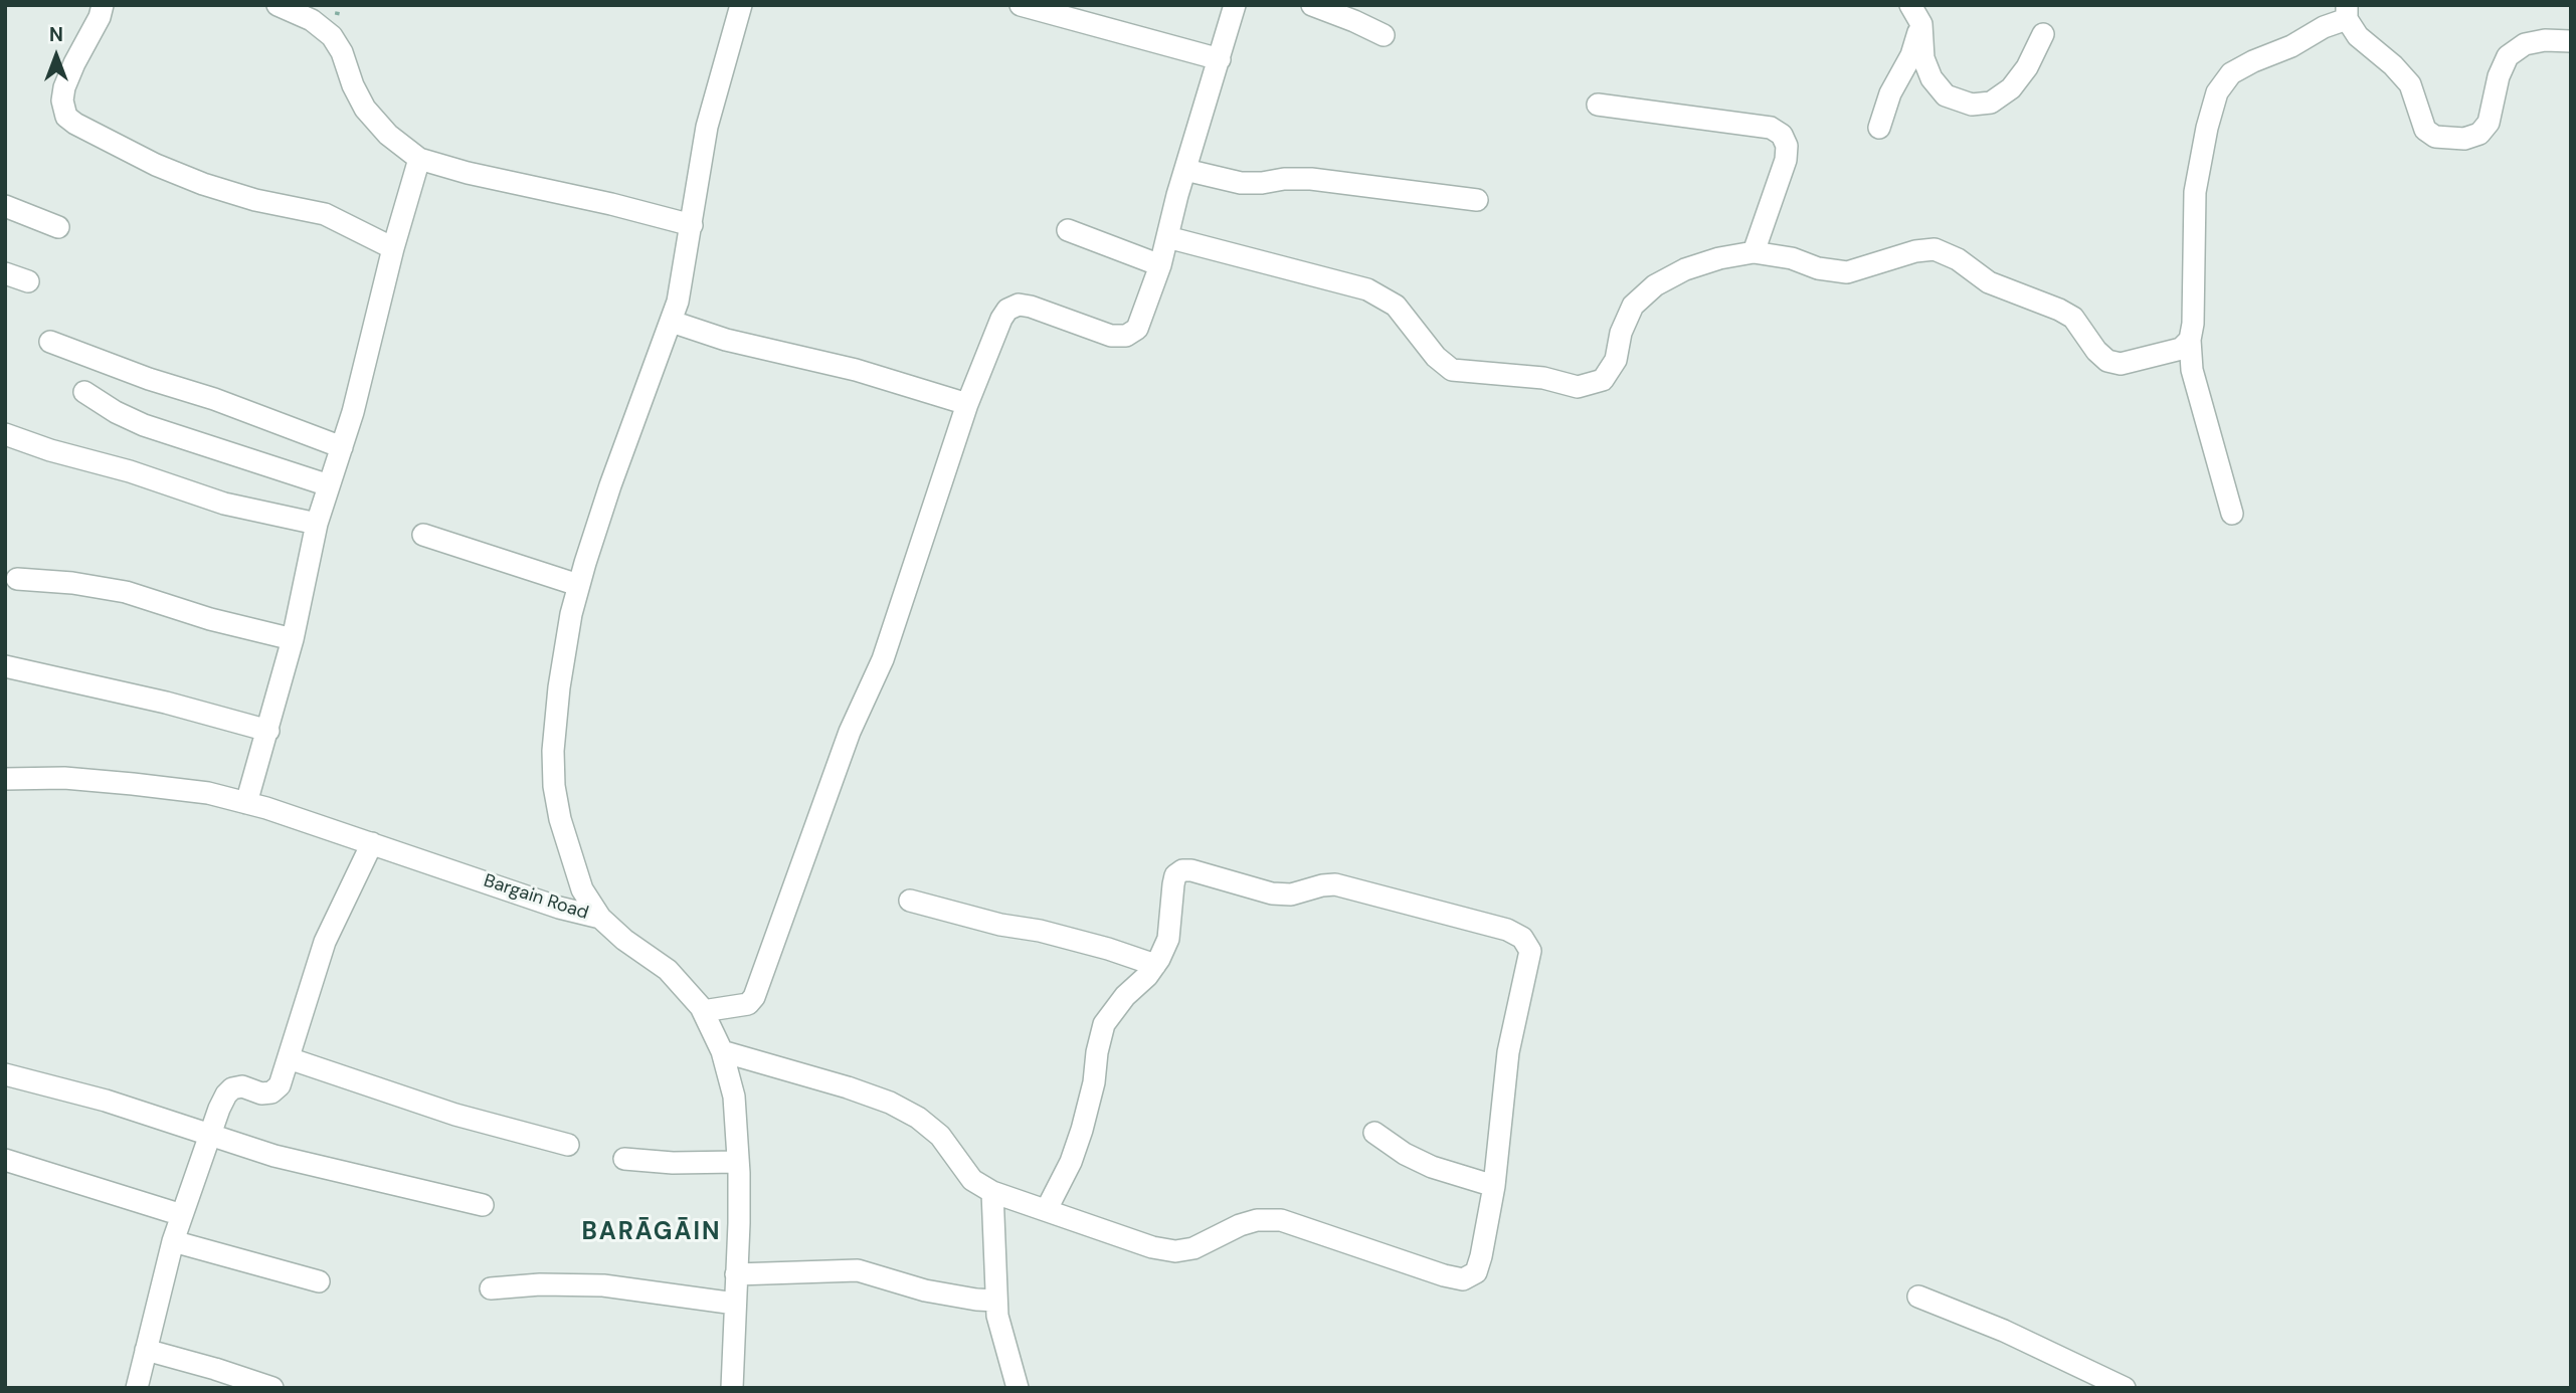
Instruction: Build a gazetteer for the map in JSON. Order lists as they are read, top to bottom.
{
  "streets": {
    "street": ["Bargain Road"]
  },
  "districts": ["BARĀGĀIN"],
  "north": "top"
}
